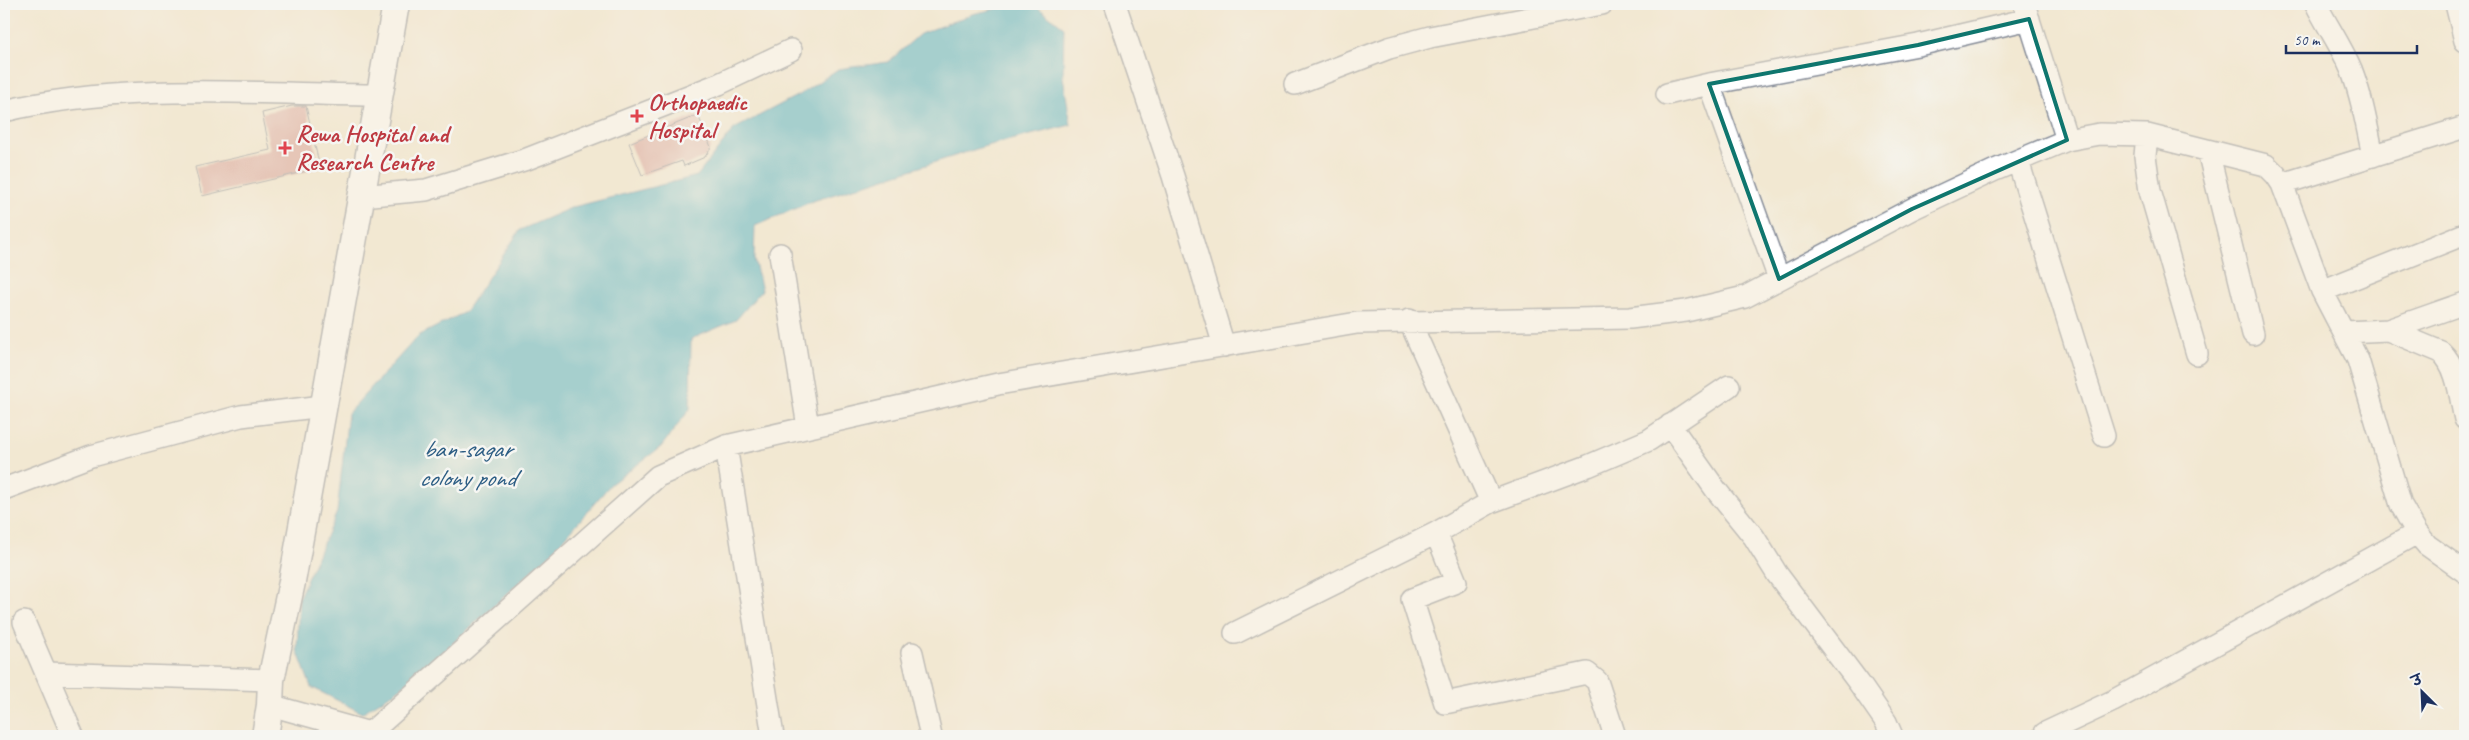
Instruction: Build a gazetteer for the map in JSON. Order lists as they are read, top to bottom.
{
  "water": ["ban-sagar colony pond"],
  "places": {
    "health": ["Orthopaedic Hospital", "Rewa Hospital and Research Centre"]
  },
  "scale_bar": "50 m",
  "north": "top left"
}
